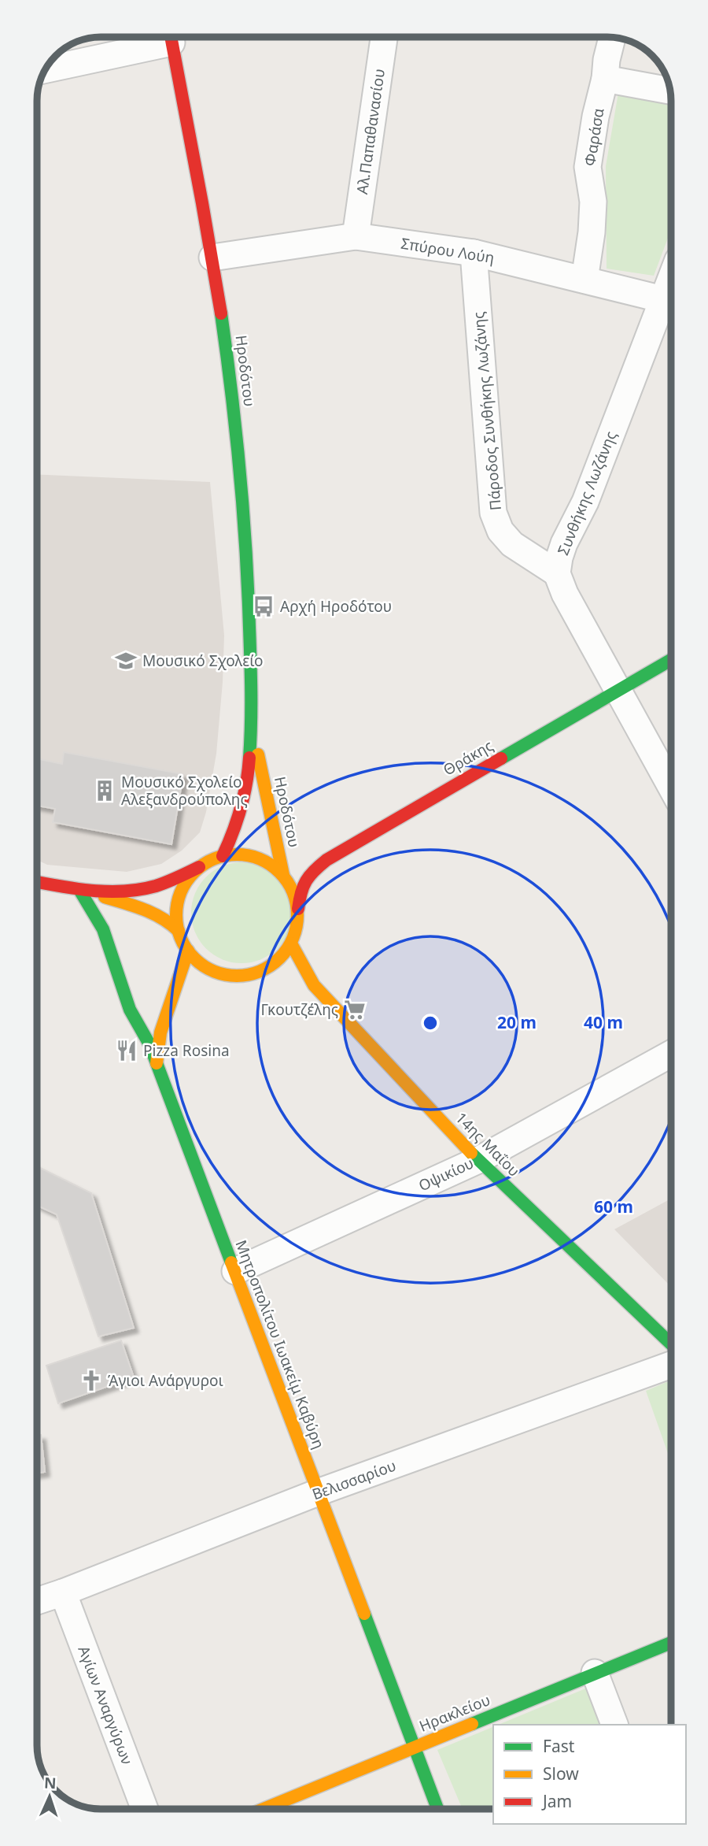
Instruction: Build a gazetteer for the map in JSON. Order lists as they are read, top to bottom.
{
  "streets": {
    "main road": [
      "Ηροδότου",
      "Θράκης",
      "14ης Μαΐου",
      "Μητροπολίτου Ιωακείμ Καβύρη",
      "Ηρακλείου"
    ],
    "street": [
      "Αλ.Παπαθανασίου",
      "Φαράσα",
      "Σπύρου Λούη",
      "Πάροδος Συνθήκης Λωζάνης",
      "Συνθήκης Λωζάνης",
      "Οψικίου",
      "Βελισσαρίου",
      "Αγίων Αναργύρων"
    ]
  },
  "crossings": [
    ["Αλ.Παπαθανασίου", "Σπύρου Λούη"],
    ["Φαράσα", "Σπύρου Λούη"],
    ["Σπύρου Λούη", "Ηροδότου"],
    ["Σπύρου Λούη", "Πάροδος Συνθήκης Λωζάνης"],
    ["Σπύρου Λούη", "Συνθήκης Λωζάνης"],
    ["Ηροδότου", "Θράκης"],
    ["Ηροδότου", "14ης Μαΐου"],
    ["Πάροδος Συνθήκης Λωζάνης", "Συνθήκης Λωζάνης"],
    ["Συνθήκης Λωζάνης", "Θράκης"],
    ["Θράκης", "14ης Μαΐου"],
    ["14ης Μαΐου", "Οψικίου"],
    ["Οψικίου", "Μητροπολίτου Ιωακείμ Καβύρη"],
    ["Μητροπολίτου Ιωακείμ Καβύρη", "Βελισσαρίου"],
    ["Μητροπολίτου Ιωακείμ Καβύρη", "Ηρακλείου"],
    ["Βελισσαρίου", "Αγίων Αναργύρων"]
  ],
  "places": {
    "bus stop": ["Αρχή Ηροδότου"],
    "school or university": ["Μουσικό Σχολείο"],
    "building": ["Μουσικό Σχολείο Αλεξανδρούπολης"],
    "supermarket": ["Γκουτζέλης"],
    "restaurant": ["Pizza Rosina"],
    "church": ["Άγιοι Ανάργυροι"]
  },
  "legend": ["Fast", "Slow", "Jam"],
  "north": "top",
  "rings": ["20 m", "40 m", "60 m"]
}
